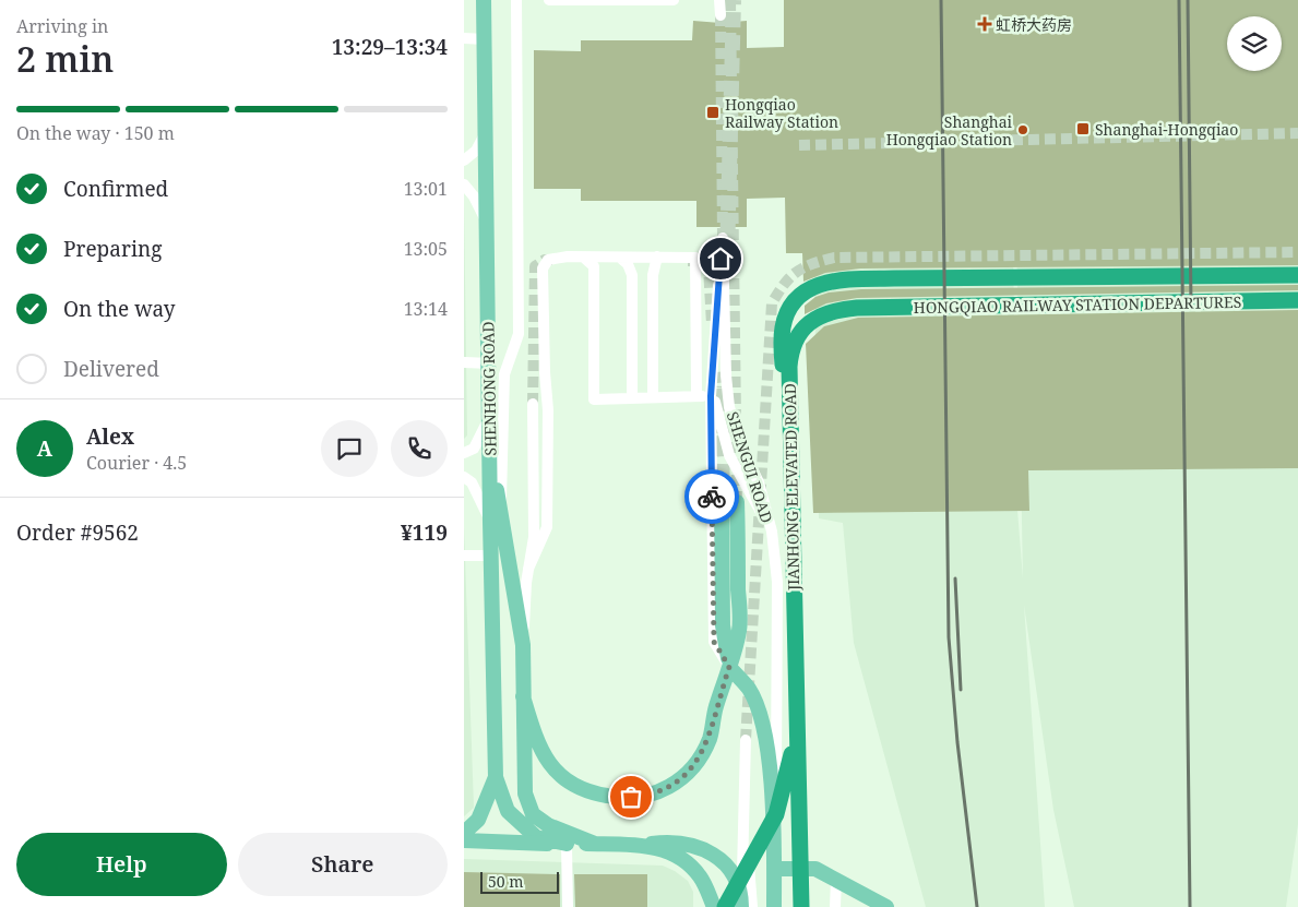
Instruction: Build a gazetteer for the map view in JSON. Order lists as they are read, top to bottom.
{
  "streets": {
    "highway": ["HONGQIAO RAILWAY STATION DEPARTURES", "JIANHONG ELEVATED ROAD"],
    "main road": ["SHENHONG ROAD", "SHENGUI ROAD"]
  },
  "crossings": [
    ["HONGQIAO RAILWAY STATION DEPARTURES", "JIANHONG ELEVATED ROAD"]
  ],
  "places": {
    "health": ["虹桥大药房"],
    "transit": ["Hongqiao Railway Station", "Shanghai-Hongqiao"],
    "other": ["Shanghai Hongqiao Station"]
  },
  "scale_bar": "50 m",
  "page": {
    "heading": ["2 min", "Arriving in", "13:29–13:34"],
    "panel": [
      "Alex",
      "Courier · 4.5",
      "Order #9562",
      "¥119"
    ],
    "bar": "On the way · 150 m",
    "list": [
      ["Confirmed", "13:01"],
      ["Preparing", "13:05"],
      ["On the way", "13:14"],
      "Delivered"
    ],
    "round": "A",
    "buttons": ["Help", "Share"],
    "scale": "50 m"
  }
}
